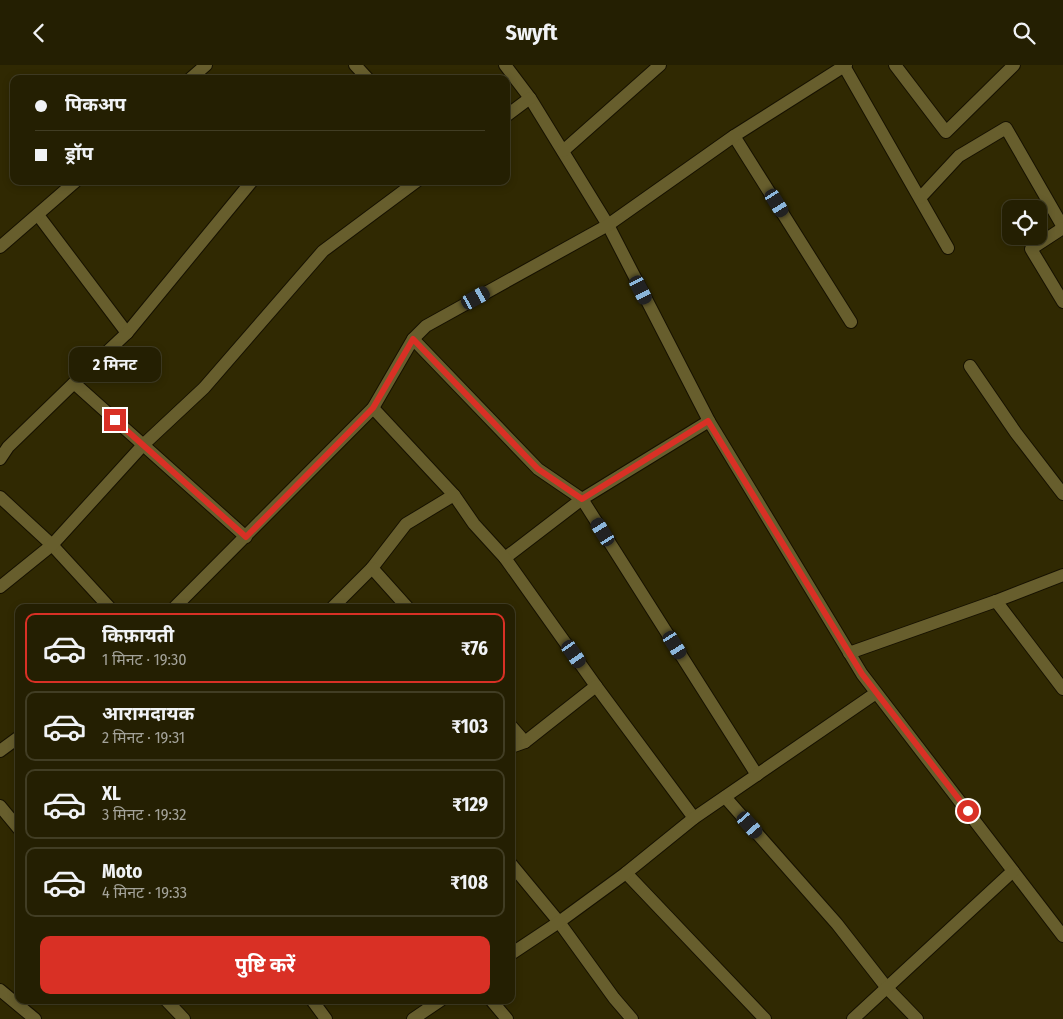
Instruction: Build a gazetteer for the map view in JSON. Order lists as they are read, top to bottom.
{
  "page": {
    "header": "Swyft",
    "banner": ["पिकअप", "ड्रॉप"],
    "bubble": "2 मिनट",
    "list": [
      {
        "name": "किफ़ायती",
        "note": "1 मिनट · 19:30",
        "value": "₹76"
      },
      {
        "name": "आरामदायक",
        "note": "2 मिनट · 19:31",
        "value": "₹103"
      },
      {
        "name": "XL",
        "note": "3 मिनट · 19:32",
        "value": "₹129"
      },
      {
        "name": "Moto",
        "note": "4 मिनट · 19:33",
        "value": "₹108"
      }
    ],
    "buttons": "पुष्टि करें"
  }
}
